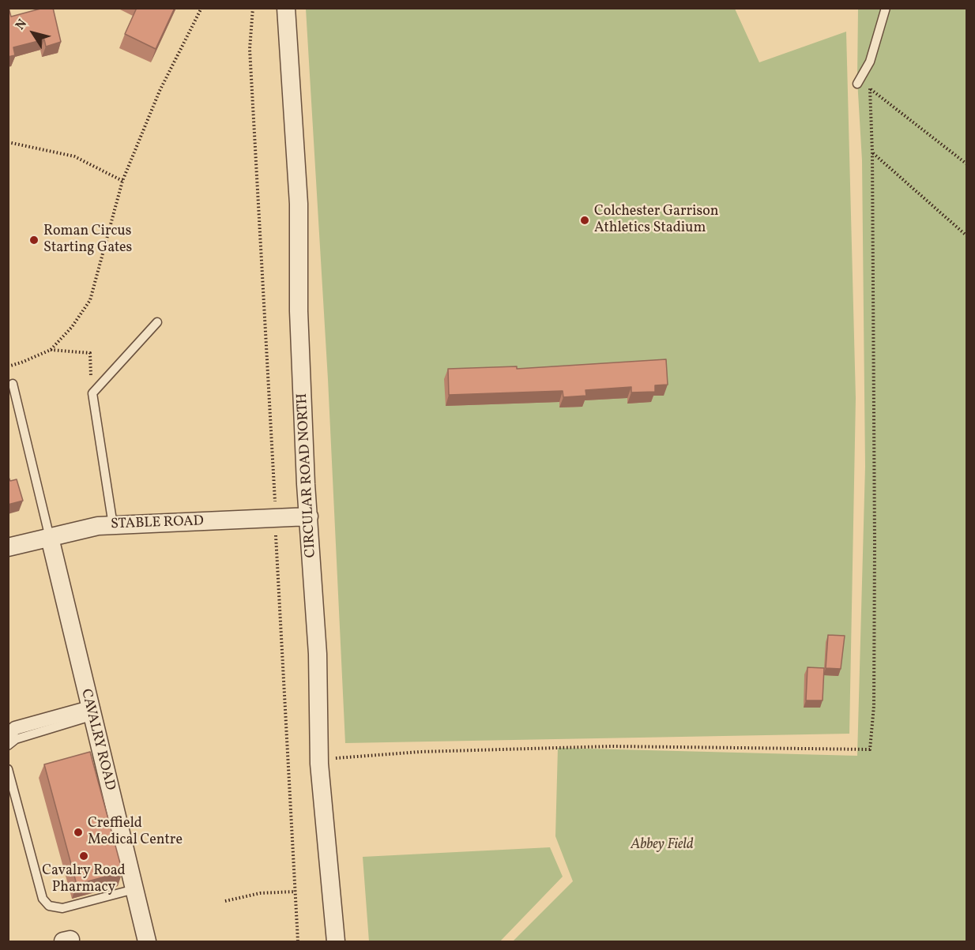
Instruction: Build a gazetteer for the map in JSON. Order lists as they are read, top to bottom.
{
  "streets": {
    "street": ["CIRCULAR ROAD NORTH", "STABLE ROAD", "CAVALRY ROAD"]
  },
  "crossings": [
    ["CIRCULAR ROAD NORTH", "STABLE ROAD"],
    ["STABLE ROAD", "CAVALRY ROAD"]
  ],
  "parks": ["Abbey Field"],
  "places": [
    "Colchester Garrison Athletics Stadium",
    "Roman Circus Starting Gates",
    "Creffield Medical Centre",
    "Cavalry Road Pharmacy"
  ],
  "north": "top left"
}
